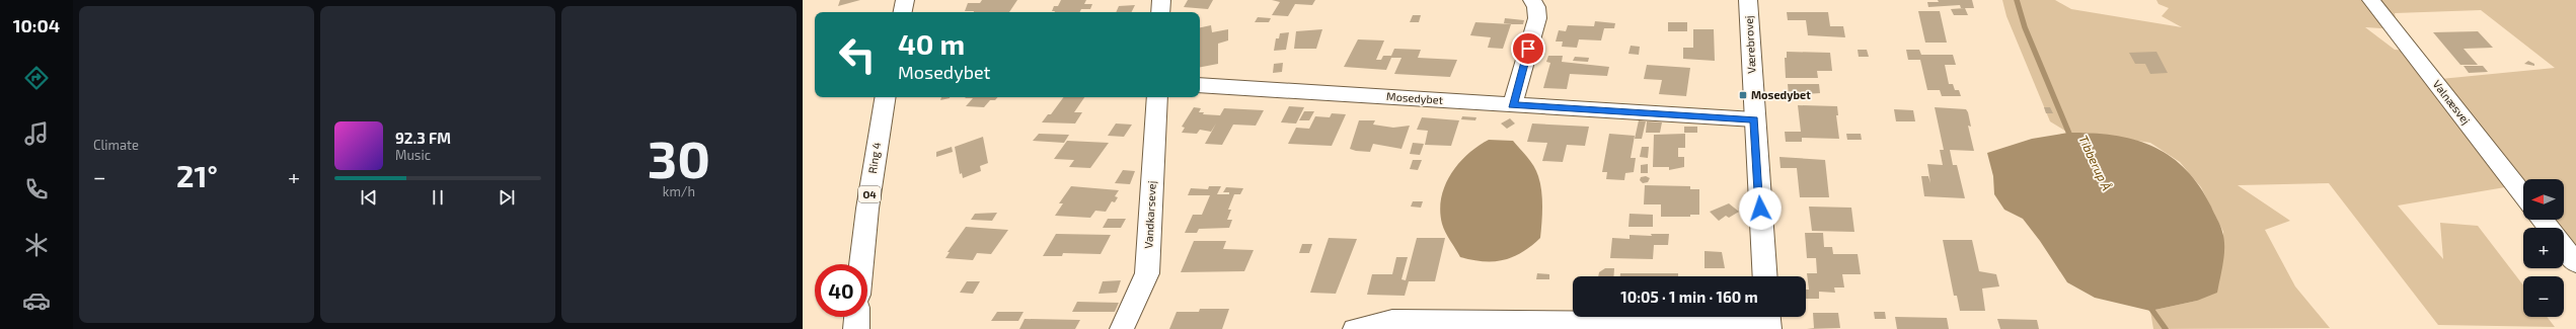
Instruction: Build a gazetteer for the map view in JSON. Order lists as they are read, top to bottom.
{
  "streets": {
    "street": [
      "Værebrovej",
      "Mosedybet",
      "Valnæsvej",
      "Ring 4",
      "O4",
      "Vandkarsevej"
    ]
  },
  "crossings": [
    ["Værebrovej", "Mosedybet"]
  ],
  "water": ["Tibberup Å"],
  "places": {
    "transit": ["Mosedybet"]
  },
  "north": "left",
  "page": {
    "tabs": "10:04",
    "tile": [
      "Climate",
      ["30", "km/h"]
    ],
    "turn": ["40 m", "Mosedybet"],
    "song": ["92.3 FM", "Music"],
    "heat": ["−", "21°", "+"],
    "map_buttons": ["+", "−"],
    "limit": "40",
    "trip": "10:05 · 1 min · 160 m"
  }
}
